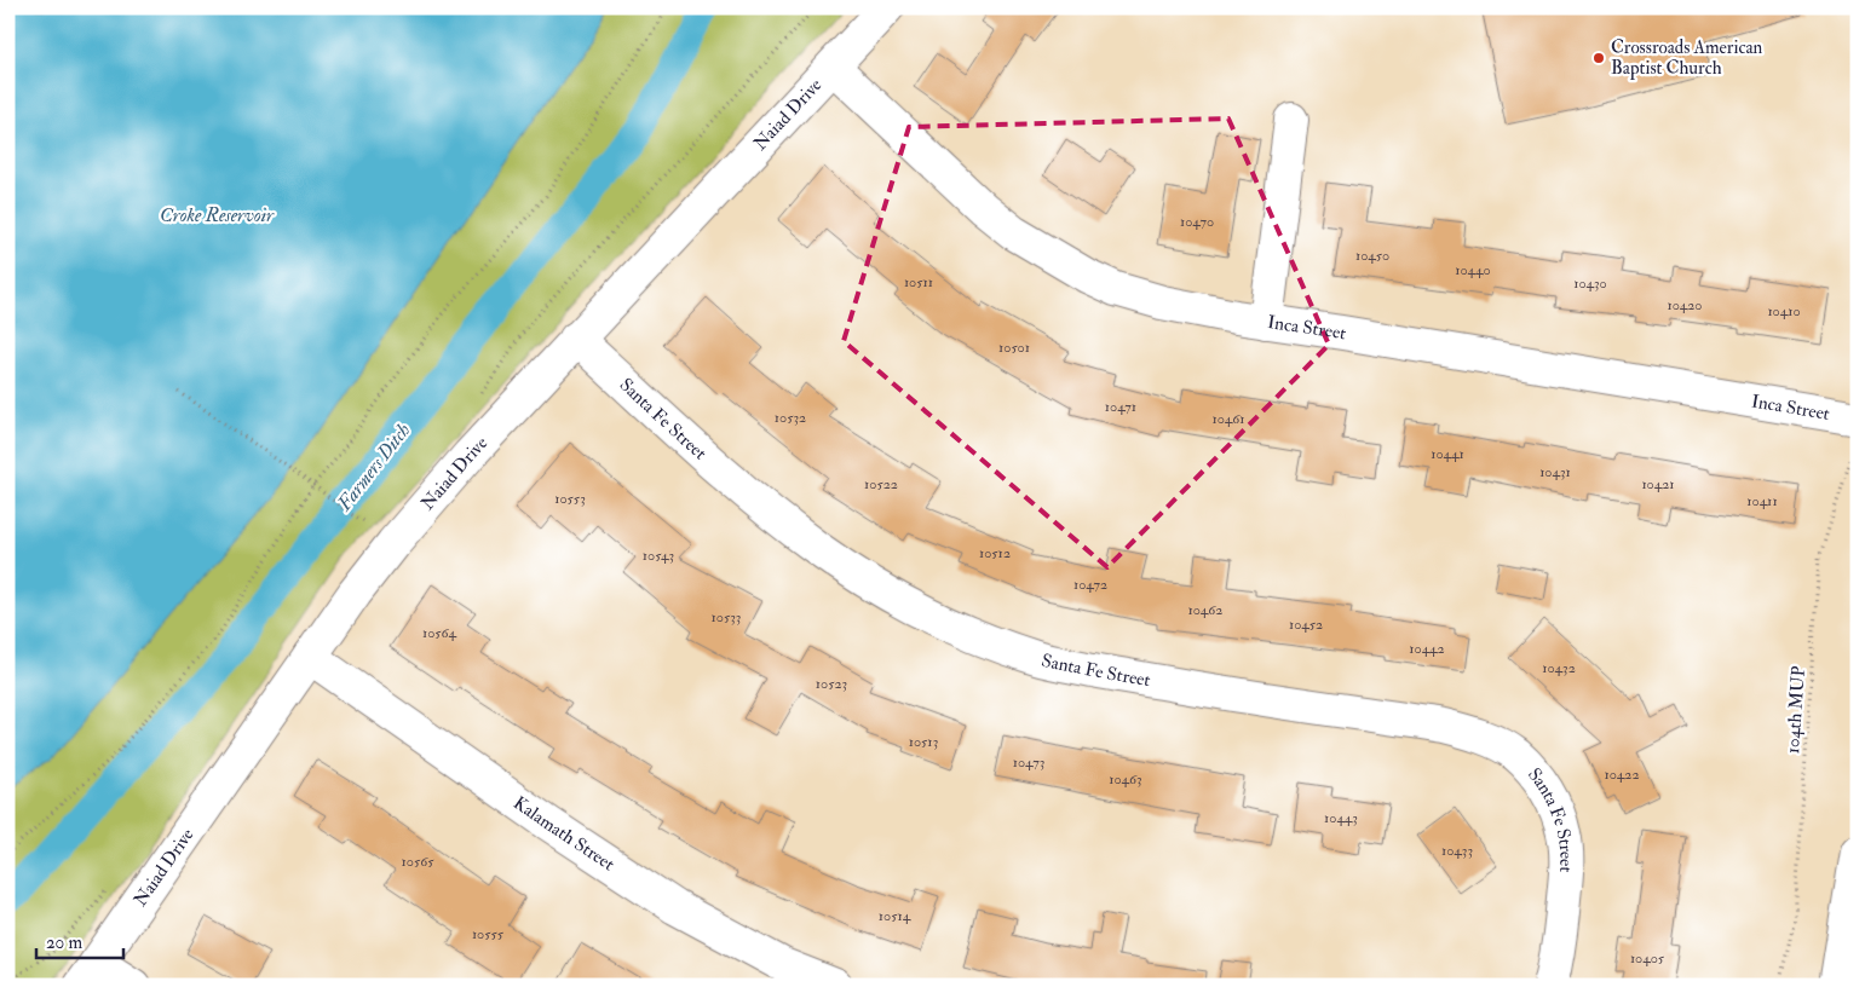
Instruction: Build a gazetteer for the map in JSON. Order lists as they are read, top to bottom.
{
  "streets": {
    "street": [
      "Naiad Drive",
      "Inca Street",
      "Santa Fe Street",
      "Kalamath Street"
    ],
    "path": ["104th MUP"]
  },
  "crossings": [
    ["Naiad Drive", "Inca Street"],
    ["Naiad Drive", "Santa Fe Street"],
    ["Naiad Drive", "Kalamath Street"]
  ],
  "water": ["Croke Reservoir", "Farmers Ditch"],
  "places": ["Crossroads American Baptist Church"],
  "house_numbers": [
    "10470",
    "10450",
    "10440",
    "10511",
    "10430",
    "10420",
    "10410",
    "10501",
    "10471",
    "10532",
    "10461",
    "10441",
    "10431",
    "10522",
    "10421",
    "10553",
    "10411",
    "10512",
    "10543",
    "10472",
    "10462",
    "10533",
    "10452",
    "10564",
    "10442",
    "10432",
    "10523",
    "10513",
    "10473",
    "10422",
    "10463",
    "10443",
    "10433",
    "10565",
    "10514",
    "10555",
    "10405"
  ],
  "scale_bar": "20 m"
}
